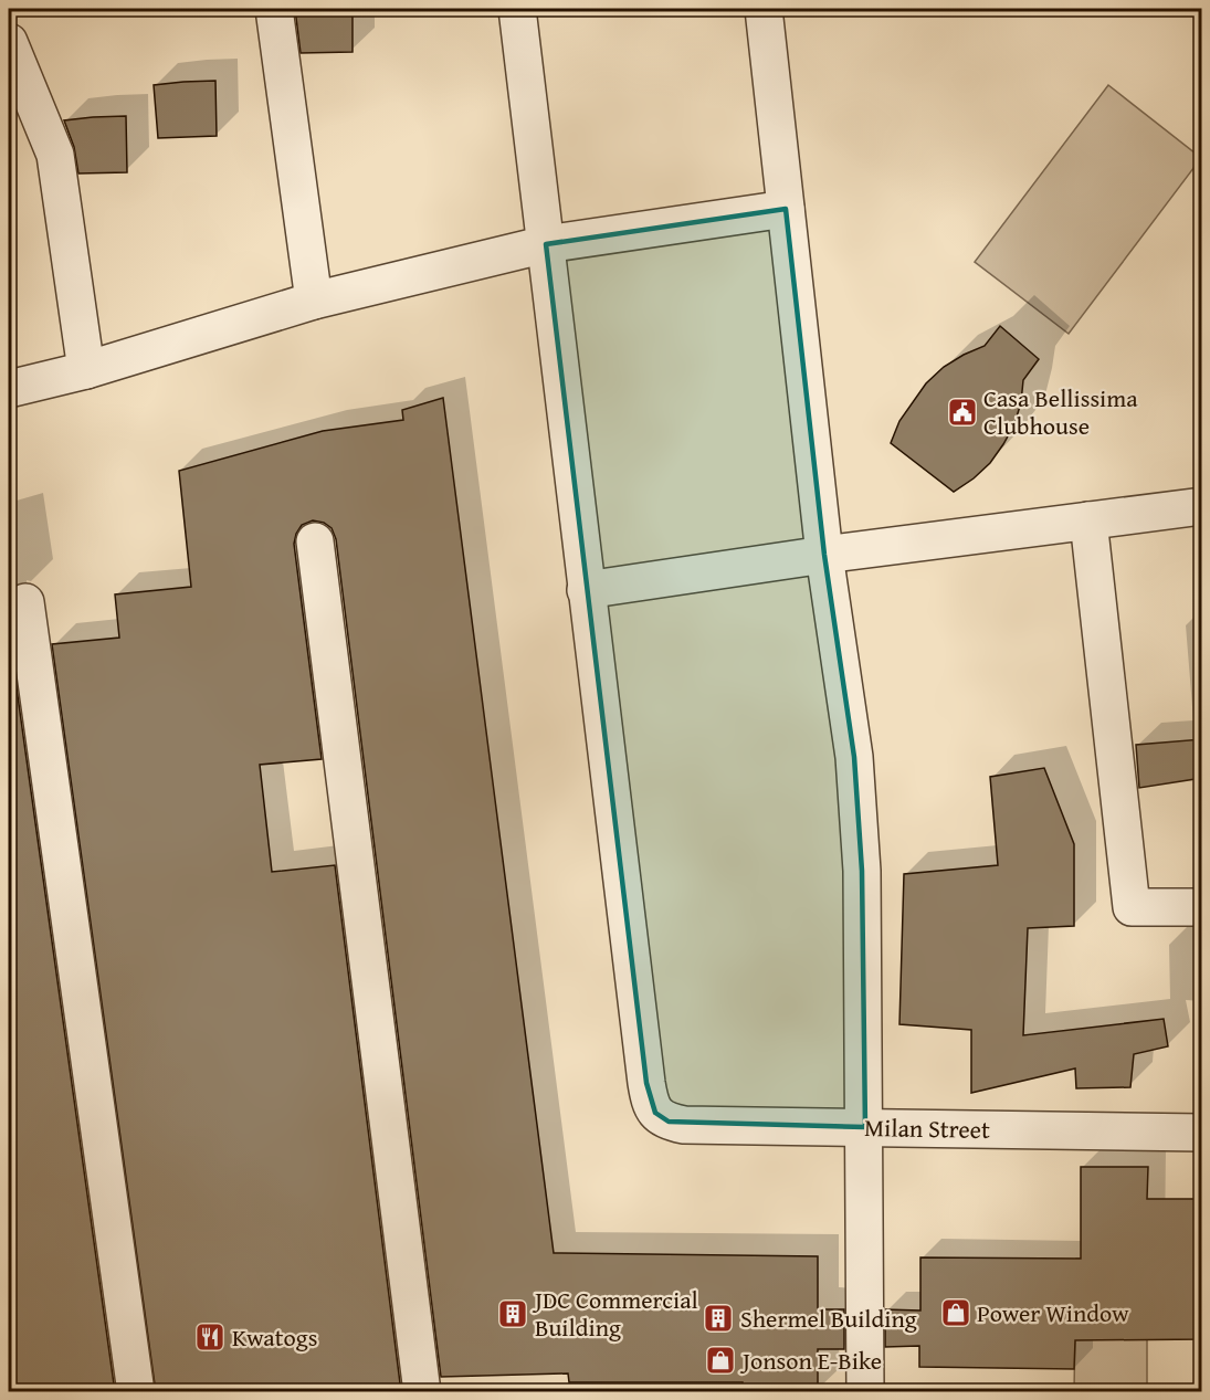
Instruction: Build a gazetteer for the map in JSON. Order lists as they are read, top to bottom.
{
  "streets": {
    "street": ["Milan Street"]
  },
  "places": {
    "public building": ["Casa Bellissima Clubhouse"],
    "shop": ["Power Window", "Jonson E-Bike"],
    "building": ["JDC Commercial Building", "Shermel Building"],
    "restaurant": ["Kwatogs"]
  }
}
